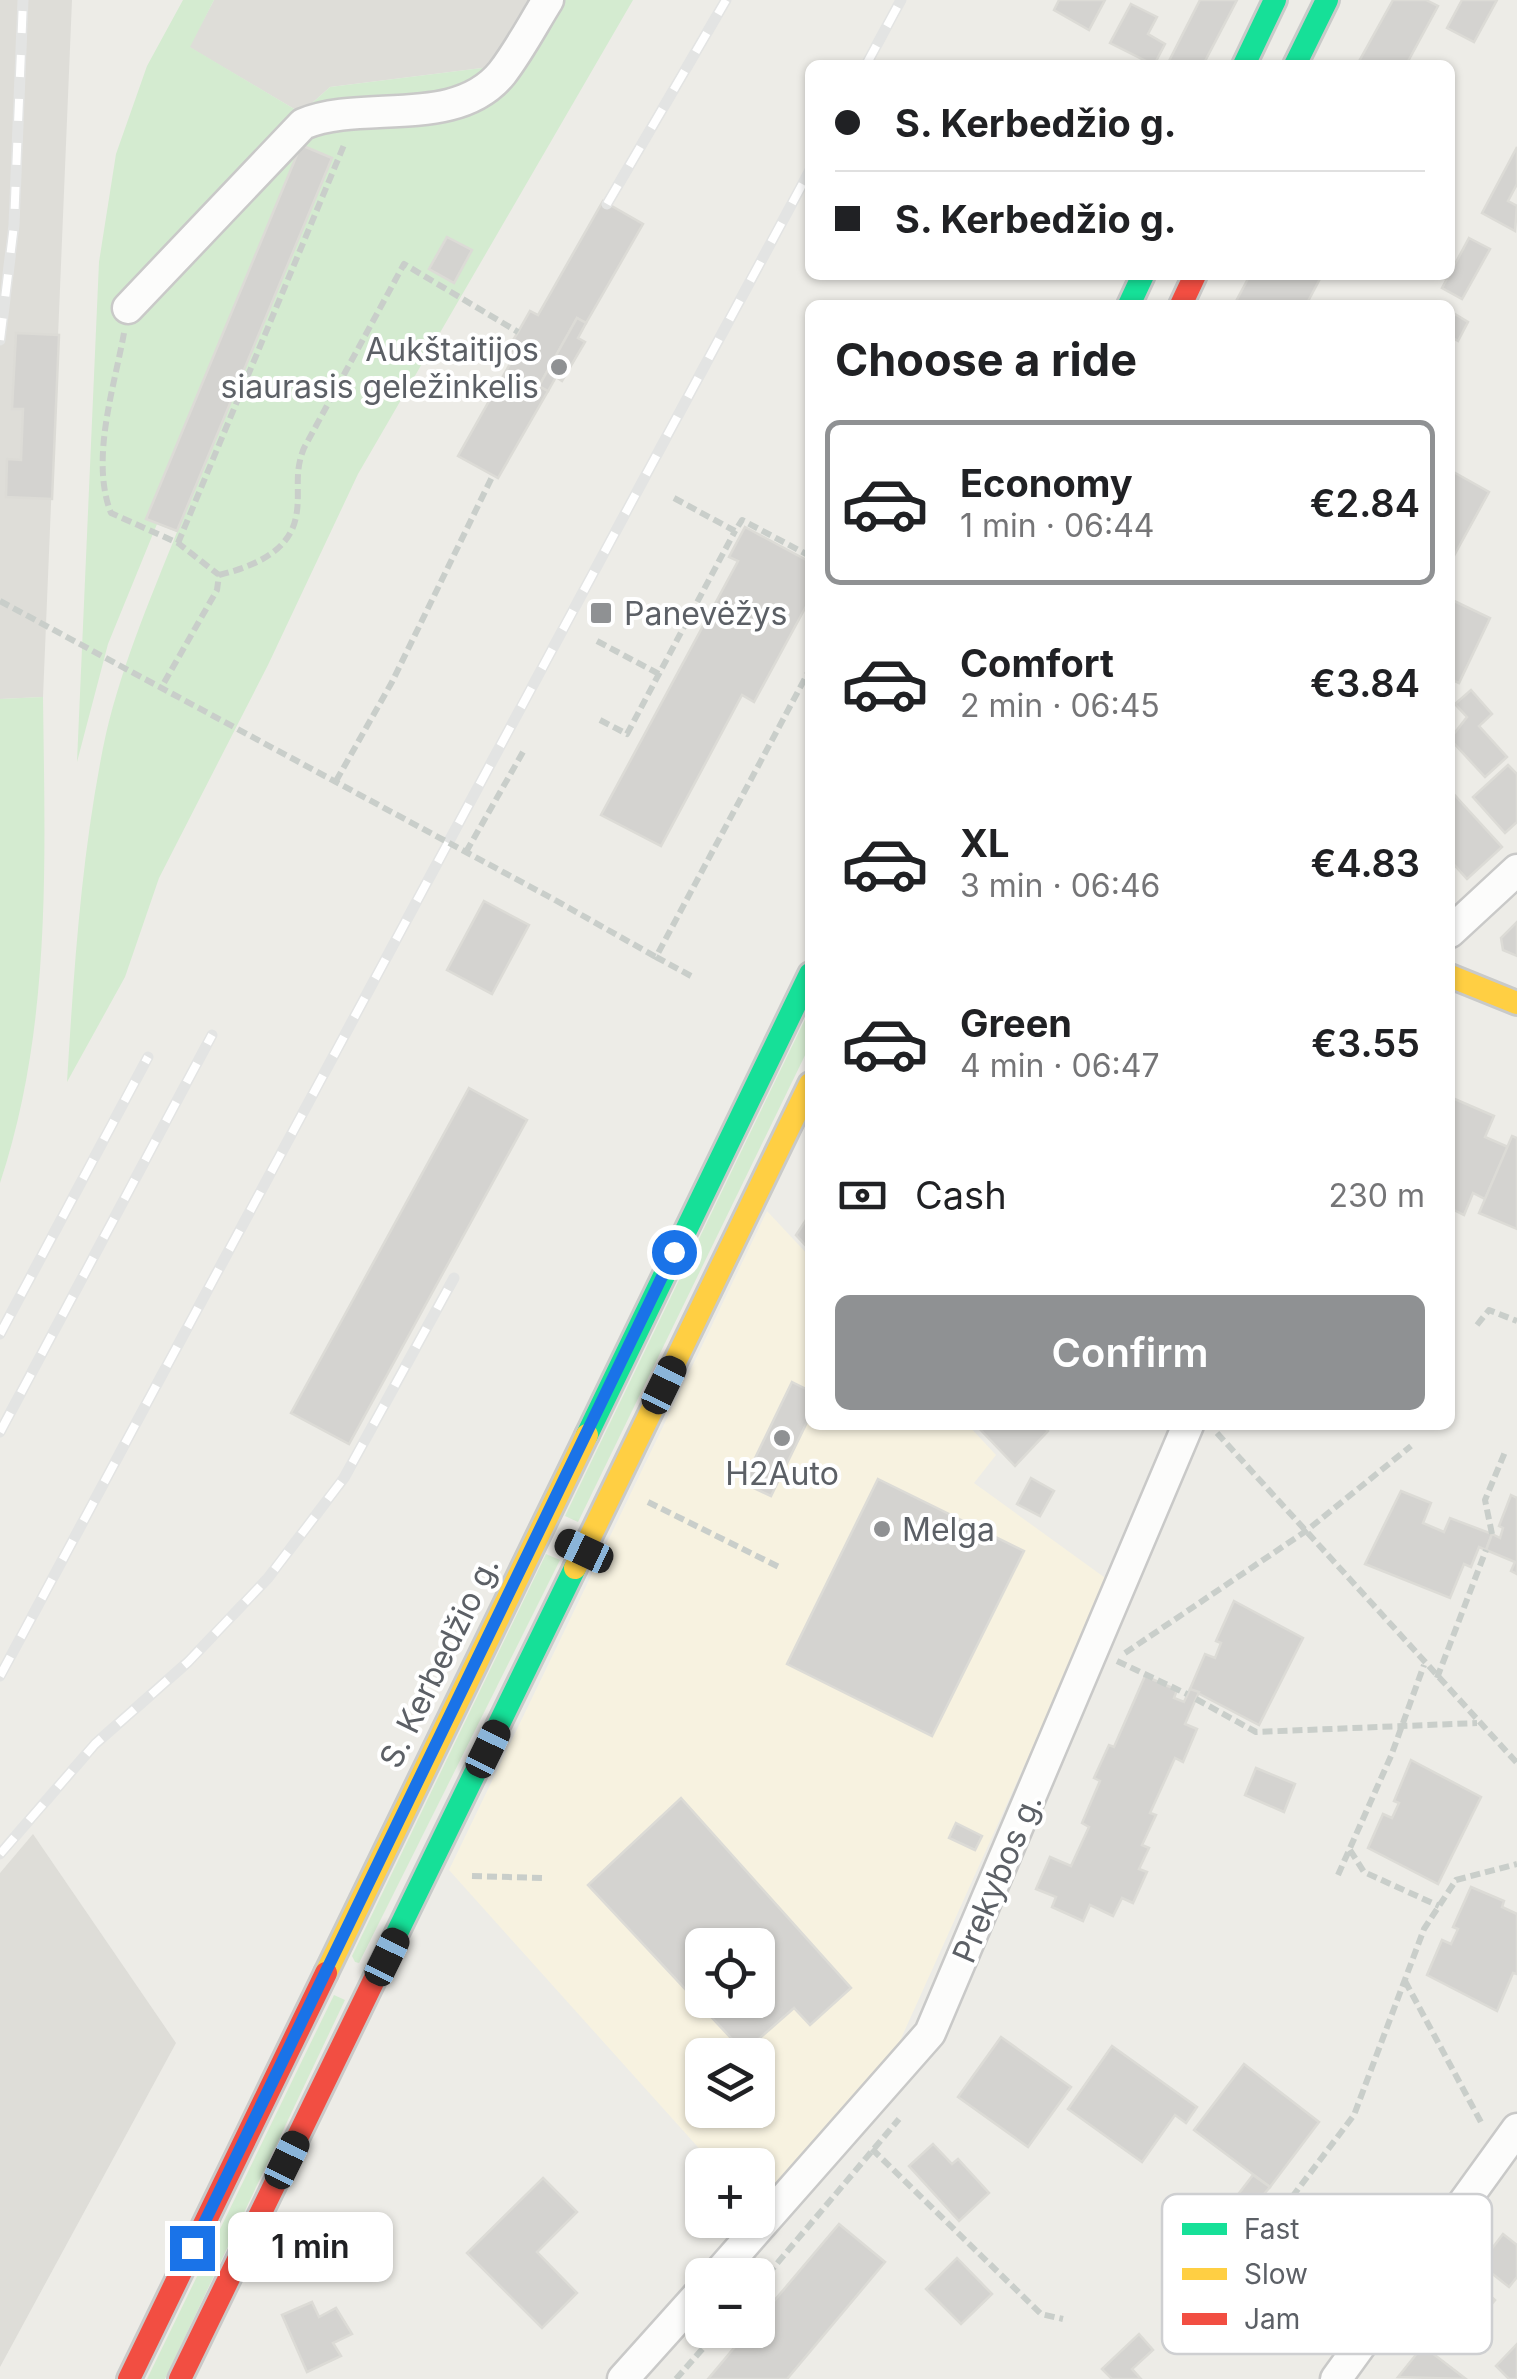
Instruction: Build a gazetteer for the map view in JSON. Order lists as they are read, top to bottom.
{
  "streets": {
    "main road": ["S. Kerbedžio g."],
    "street": ["Prekybos g."]
  },
  "places": {
    "other": ["Aukštaitijos siaurasis geležinkelis", "H2Auto", "Melga"],
    "transit": ["Panevėžys"]
  },
  "legend": ["Fast", "Slow", "Jam"],
  "page": {
    "banner": ["S. Kerbedžio g.", "S. Kerbedžio g."],
    "heading": "Choose a ride",
    "list": [
      {
        "name": "Economy",
        "note": "1 min · 06:44",
        "value": "€2.84"
      },
      {
        "name": "Comfort",
        "note": "2 min · 06:45",
        "value": "€3.84"
      },
      {
        "name": "XL",
        "note": "3 min · 06:46",
        "value": "€4.83"
      },
      {
        "name": "Green",
        "note": "4 min · 06:47",
        "value": "€3.55"
      }
    ],
    "pay": ["Cash", "230 m"],
    "buttons": "Confirm",
    "map_buttons": ["+", "−"],
    "bubble": "1 min"
  }
}
